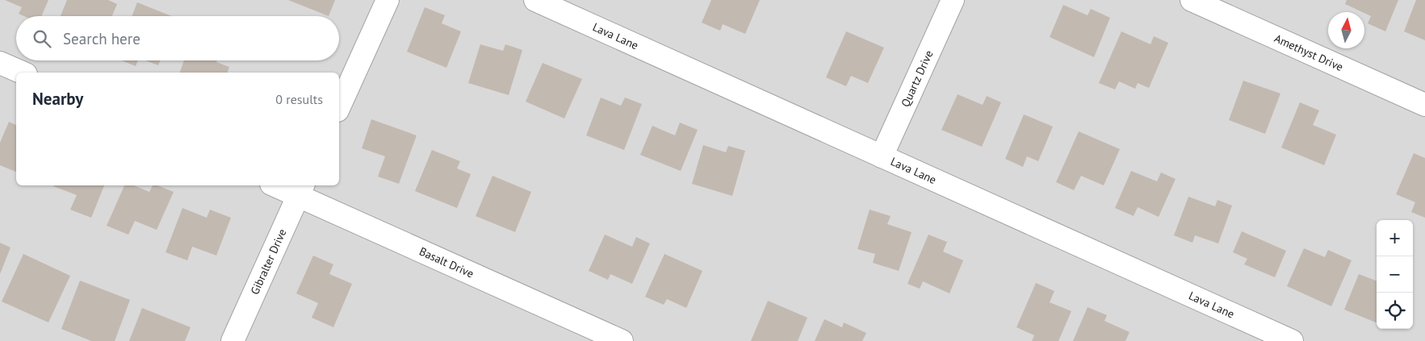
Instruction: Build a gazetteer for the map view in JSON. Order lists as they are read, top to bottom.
{
  "streets": {
    "street": [
      "Lava Lane",
      "Amethyst Drive",
      "Quartz Drive",
      "Gibralter Drive",
      "Basalt Drive"
    ]
  },
  "crossings": [
    ["Lava Lane", "Quartz Drive"],
    ["Gibralter Drive", "Basalt Drive"]
  ],
  "north": "top",
  "page": {
    "search": "Search here",
    "heading": ["Nearby", "0 results"],
    "map_buttons": ["+", "−"]
  }
}
